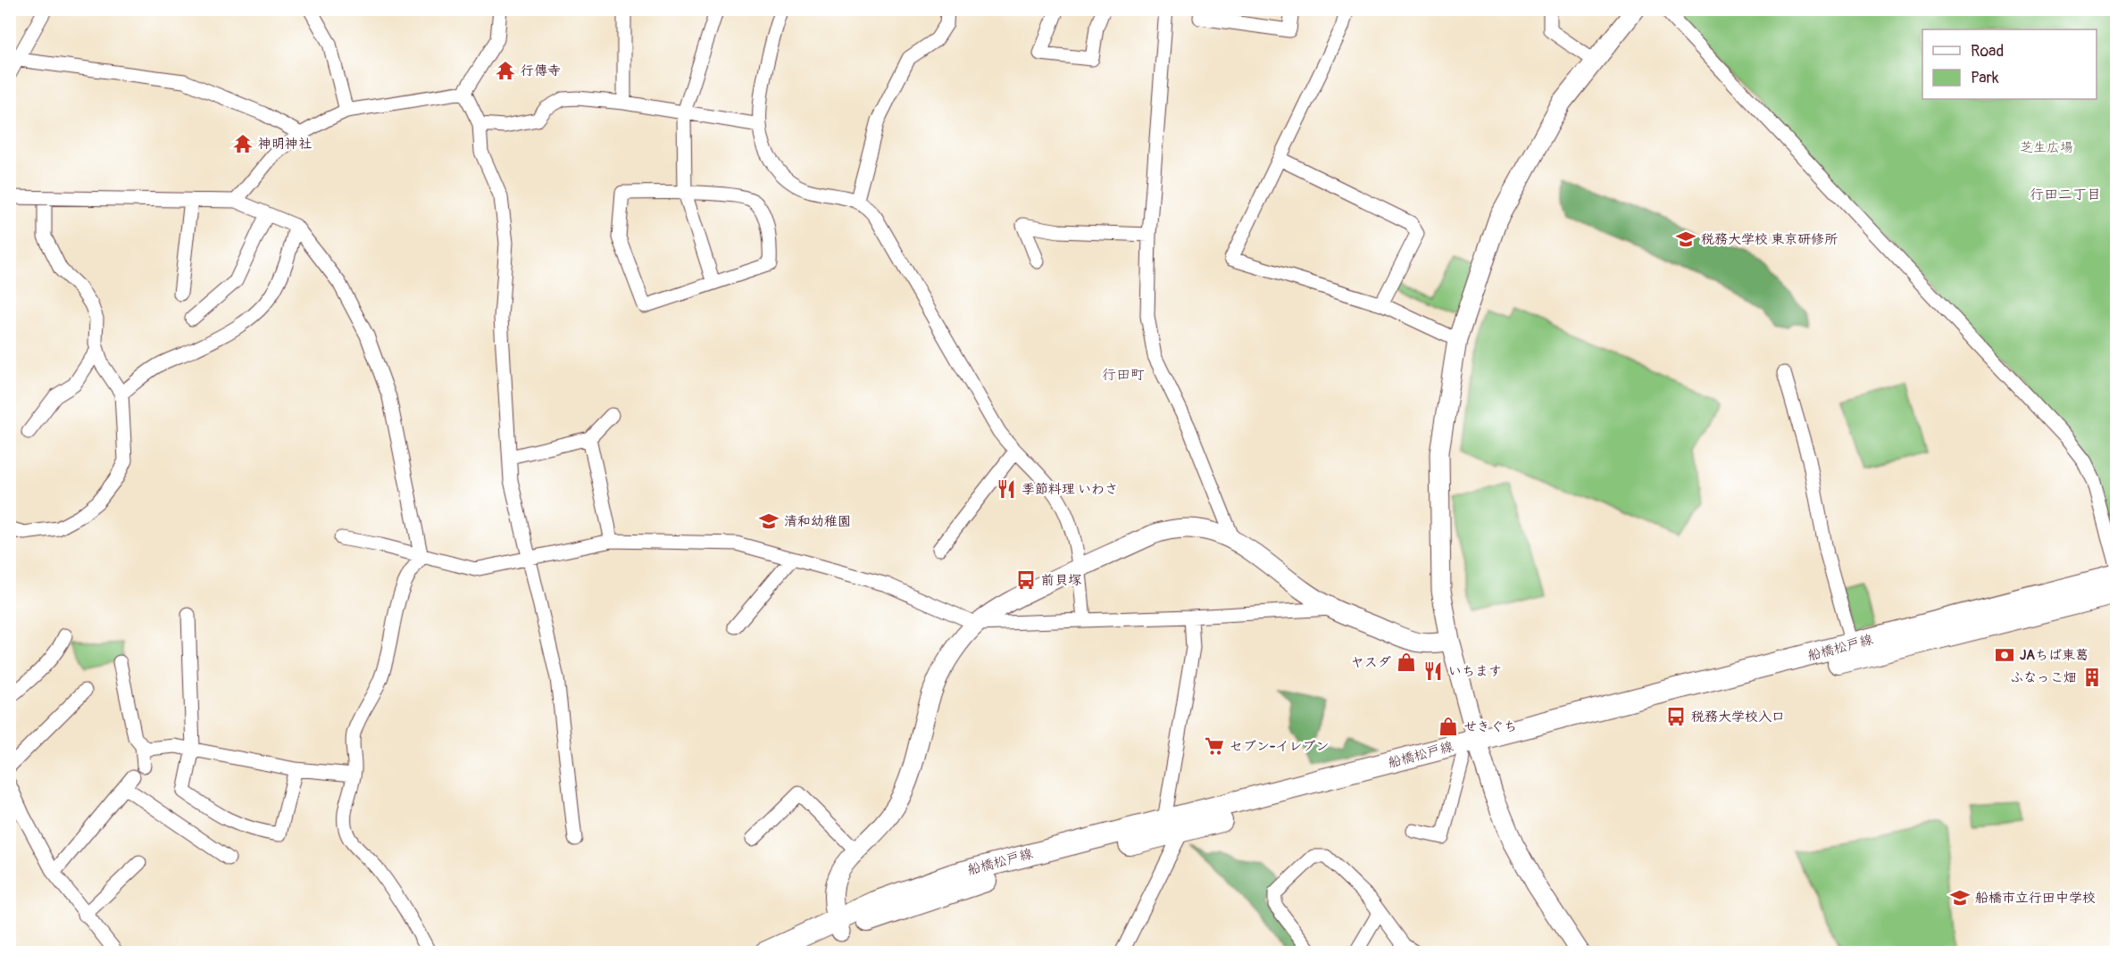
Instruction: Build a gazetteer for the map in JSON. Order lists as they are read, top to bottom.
{
  "streets": {
    "main road": ["船橋松戸線"]
  },
  "districts": ["行田二丁目", "行田町"],
  "parks": ["芝生広場"],
  "places": {
    "temple": ["行傳寺", "神明神社"],
    "school or university": ["税務大学校 東京研修所", "清和幼稚園", "船橋市立行田中学校"],
    "restaurant": ["季節料理 いわさ", "いちます"],
    "bus stop": ["前貝塚", "税務大学校入口"],
    "bank": ["JAちば東葛"],
    "shop": ["ヤスダ", "せきぐち"],
    "building": ["ふなっこ畑"],
    "supermarket": ["セブン-イレブン"]
  },
  "legend": ["Road", "Park"]
}
